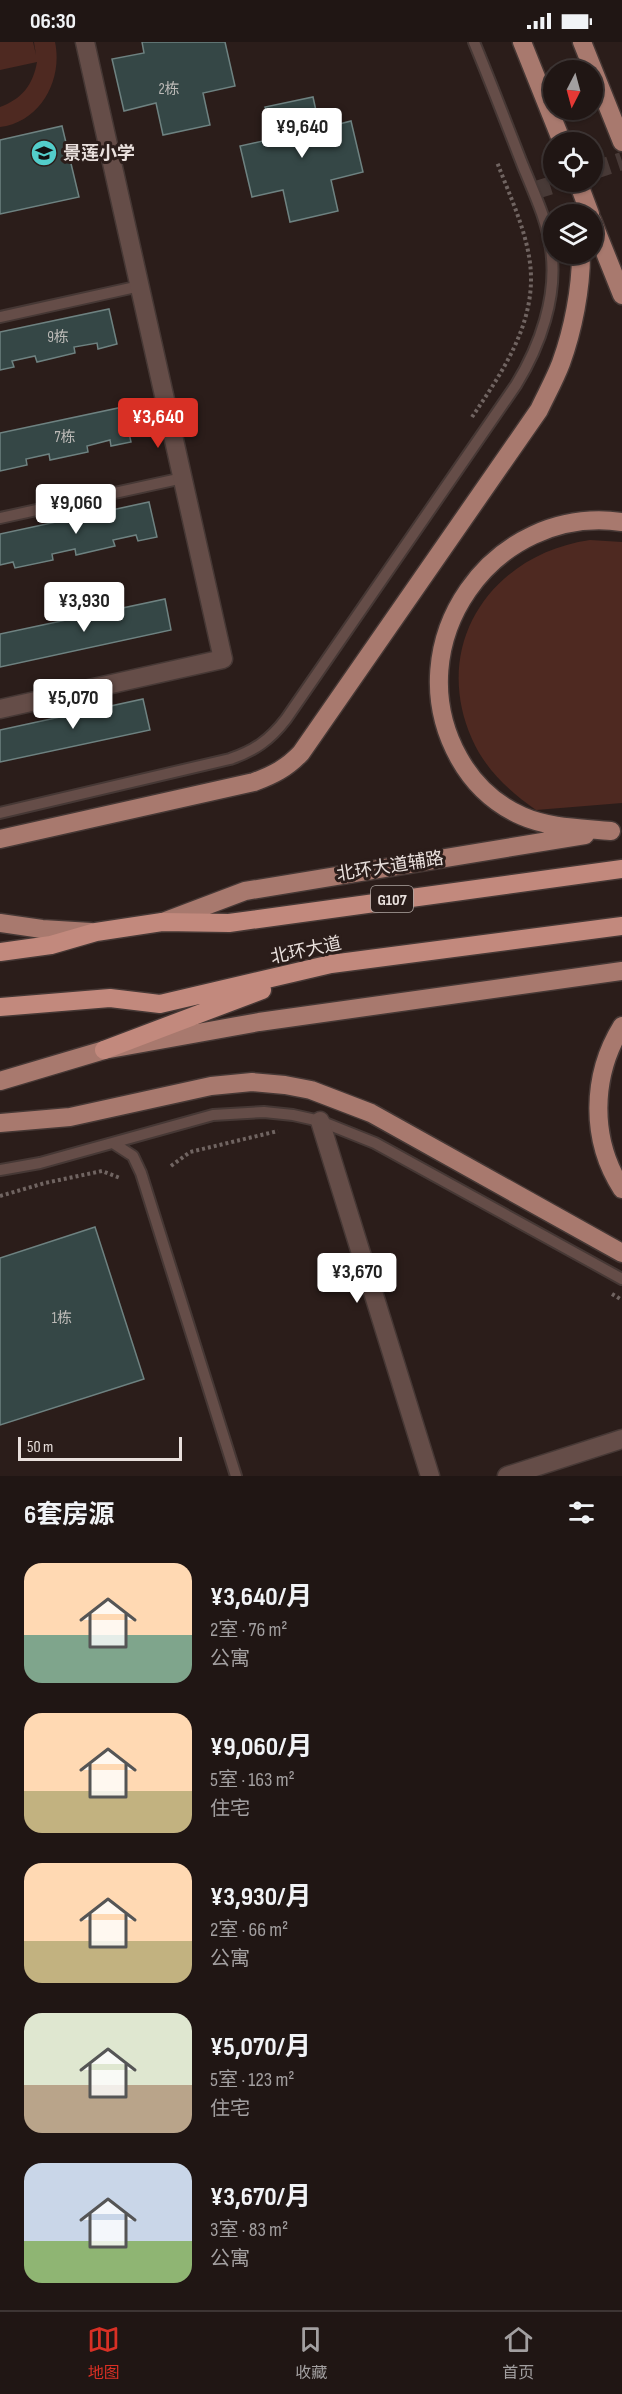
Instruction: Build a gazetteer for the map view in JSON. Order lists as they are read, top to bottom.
{
  "streets": {
    "highway": ["G107", "北环大道"],
    "main road": ["北环大道辅路"]
  },
  "crossings": [
    ["北环大道辅路", "北环大道"]
  ],
  "places": {
    "school or university": ["景莲小学"]
  },
  "house_numbers": [
    "2栋",
    "9栋",
    "7栋",
    "1栋"
  ],
  "scale_bar": "50 m",
  "north": "bottom",
  "page": {
    "status": "06:30",
    "price": [
      "¥9,640",
      "¥3,640",
      "¥9,060",
      "¥3,930",
      "¥5,070",
      "¥3,670"
    ],
    "scale": "50 m",
    "heading": "6套房源",
    "list": [
      {
        "name": "¥3,640/月",
        "note": "2室 · 76 m² · 公寓"
      },
      {
        "name": "¥9,060/月",
        "note": "5室 · 163 m² · 住宅"
      },
      {
        "name": "¥3,930/月",
        "note": "2室 · 66 m² · 公寓"
      },
      {
        "name": "¥5,070/月",
        "note": "5室 · 123 m² · 住宅"
      },
      {
        "name": "¥3,670/月",
        "note": "3室 · 83 m² · 公寓"
      }
    ],
    "tabs": ["地图", "收藏", "首页"]
  }
}
